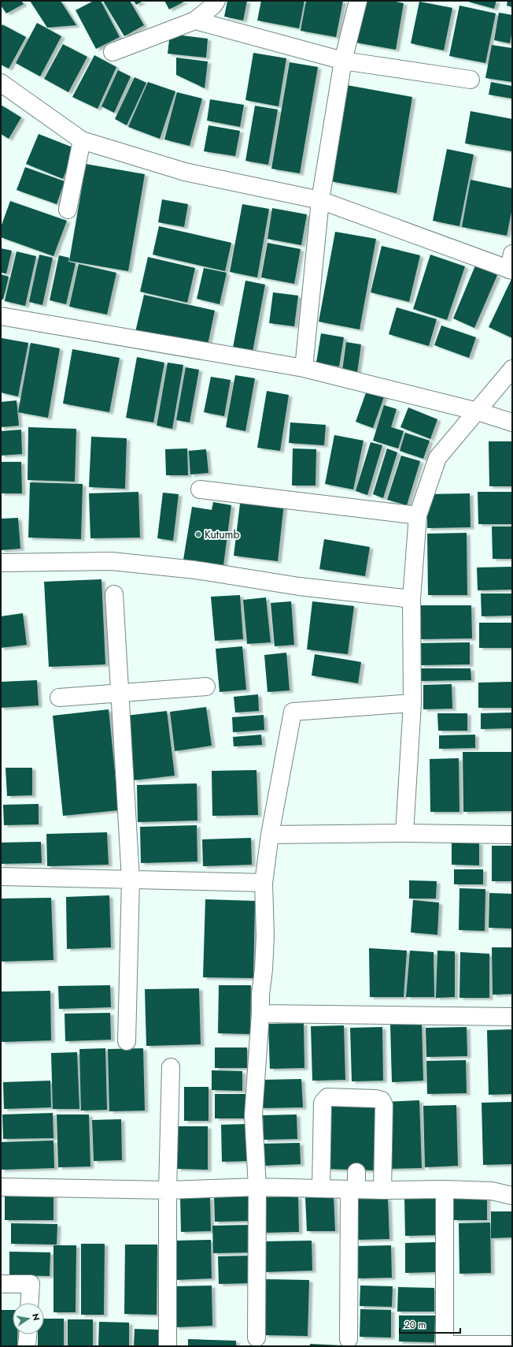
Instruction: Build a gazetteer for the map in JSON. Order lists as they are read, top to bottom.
{
  "places": ["Kutumb"],
  "scale_bar": "20 m",
  "north": "right"
}
